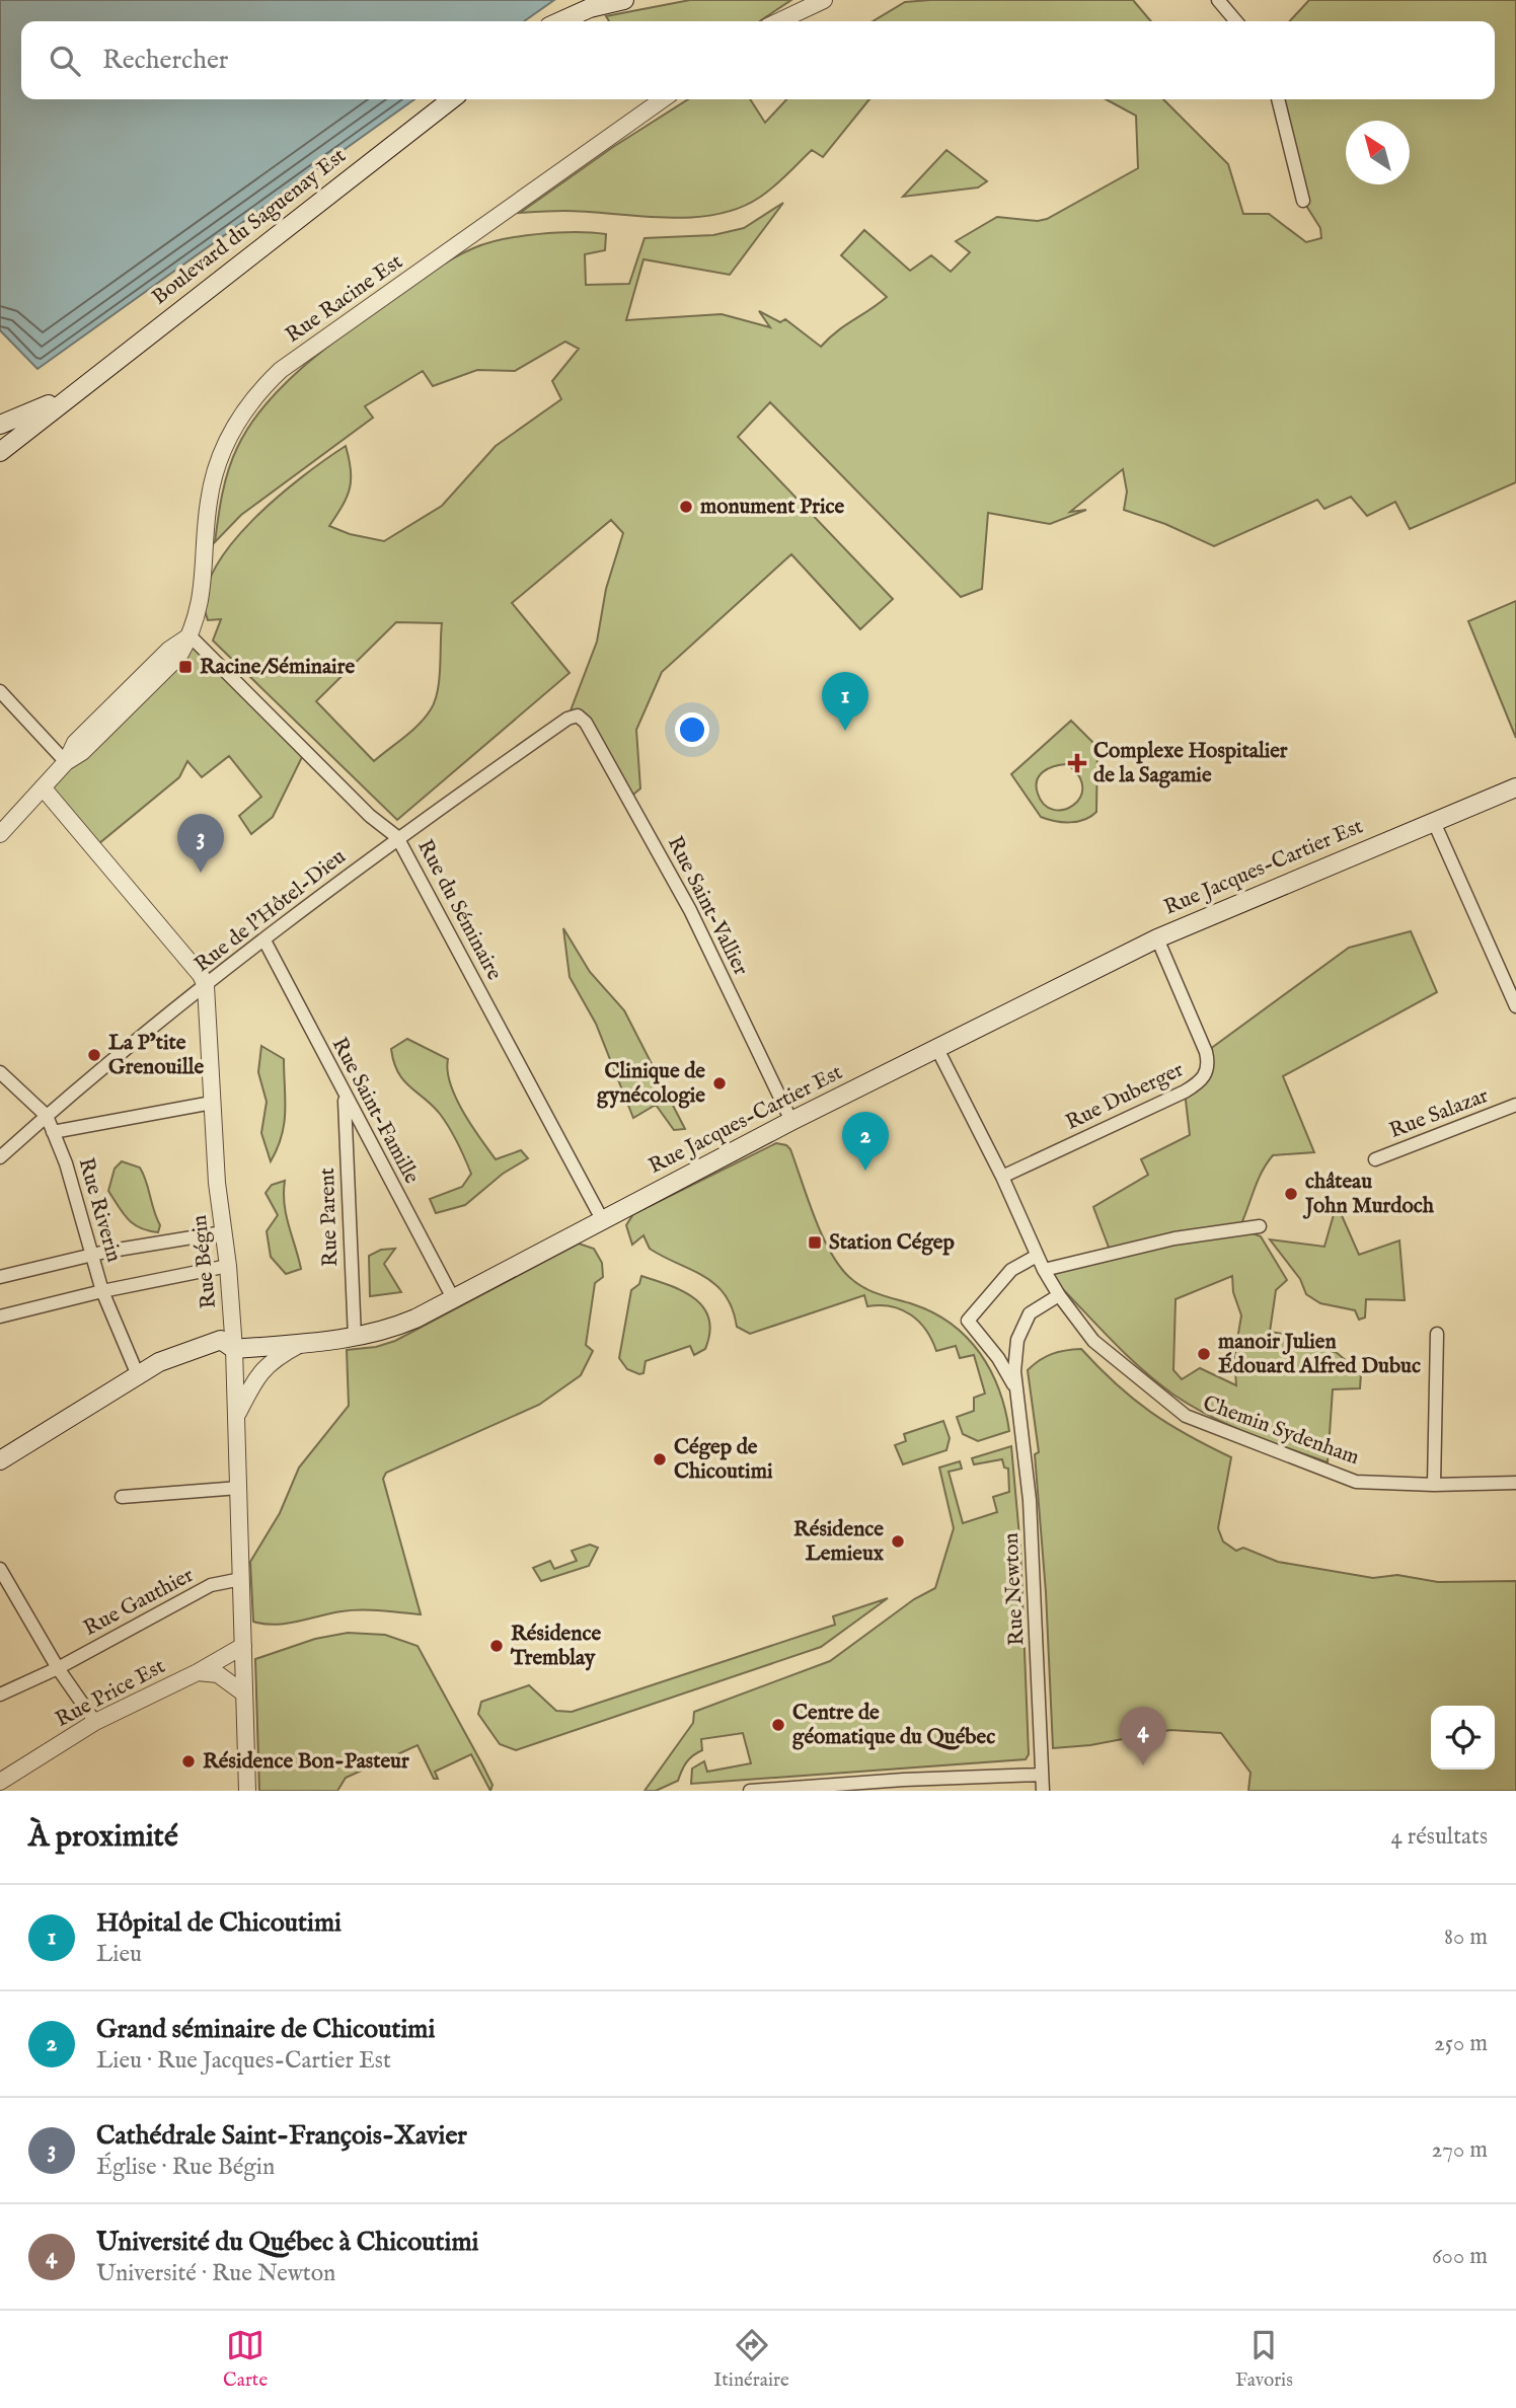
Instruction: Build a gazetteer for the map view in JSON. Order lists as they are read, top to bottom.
{
  "streets": {
    "main road": ["Boulevard du Saguenay Est", "Rue Jacques-Cartier Est"],
    "street": [
      "Rue Racine Est",
      "Rue Saint-Vallier",
      "Rue du Séminaire",
      "Rue de l'Hôtel-Dieu",
      "Rue Duberger",
      "Rue Saint-Famille",
      "Rue Salazar",
      "Rue Riverin",
      "Rue Parent",
      "Rue Bégin",
      "Chemin Sydenham",
      "Rue Newton",
      "Rue Gauthier",
      "Rue Price Est"
    ]
  },
  "crossings": [
    ["Rue Racine Est", "Rue du Séminaire"],
    ["Rue Jacques-Cartier Est", "Rue Saint-Vallier"],
    ["Rue Jacques-Cartier Est", "Rue du Séminaire"],
    ["Rue Jacques-Cartier Est", "Rue Duberger"],
    ["Rue Jacques-Cartier Est", "Rue Saint-Famille"],
    ["Rue Jacques-Cartier Est", "Rue Riverin"],
    ["Rue Jacques-Cartier Est", "Rue Parent"],
    ["Rue Jacques-Cartier Est", "Rue Bégin"],
    ["Rue Jacques-Cartier Est", "Chemin Sydenham"],
    ["Rue Saint-Vallier", "Rue de l'Hôtel-Dieu"],
    ["Rue du Séminaire", "Rue de l'Hôtel-Dieu"],
    ["Rue de l'Hôtel-Dieu", "Rue Saint-Famille"],
    ["Rue de l'Hôtel-Dieu", "Rue Riverin"],
    ["Rue de l'Hôtel-Dieu", "Rue Bégin"],
    ["Rue Duberger", "Chemin Sydenham"],
    ["Rue Saint-Famille", "Rue Parent"],
    ["Rue Bégin", "Rue Gauthier"],
    ["Rue Bégin", "Rue Price Est"],
    ["Chemin Sydenham", "Rue Newton"]
  ],
  "places": {
    "other": [
      "monument Price",
      "La P’tite Grenouille",
      "Clinique de gynécologie",
      "château John Murdoch",
      "manoir Julien Édouard Alfred Dubuc",
      "Cégep de Chicoutimi",
      "Résidence Lemieux",
      "Résidence Tremblay",
      "Centre de géomatique du Québec",
      "Résidence Bon-Pasteur"
    ],
    "transit": ["Racine/Séminaire", "Station Cégep"],
    "health": ["Complexe Hospitalier de la Sagamie"]
  },
  "north": "top left",
  "page": {
    "search": "Rechercher",
    "pins": [
      "1",
      "3",
      "2",
      "4"
    ],
    "heading": ["À proximité", "4 résultats"],
    "list": [
      {
        "mark": "1",
        "name": "Hôpital de Chicoutimi",
        "note": "Lieu",
        "value": "80 m"
      },
      {
        "mark": "2",
        "name": "Grand séminaire de Chicoutimi",
        "note": "Lieu · Rue Jacques-Cartier Est",
        "value": "250 m"
      },
      {
        "mark": "3",
        "name": "Cathédrale Saint-François-Xavier",
        "note": "Église · Rue Bégin",
        "value": "270 m"
      },
      {
        "mark": "4",
        "name": "Université du Québec à Chicoutimi",
        "note": "Université · Rue Newton",
        "value": "600 m"
      }
    ],
    "nav": ["Carte", "Itinéraire", "Favoris"]
  }
}
